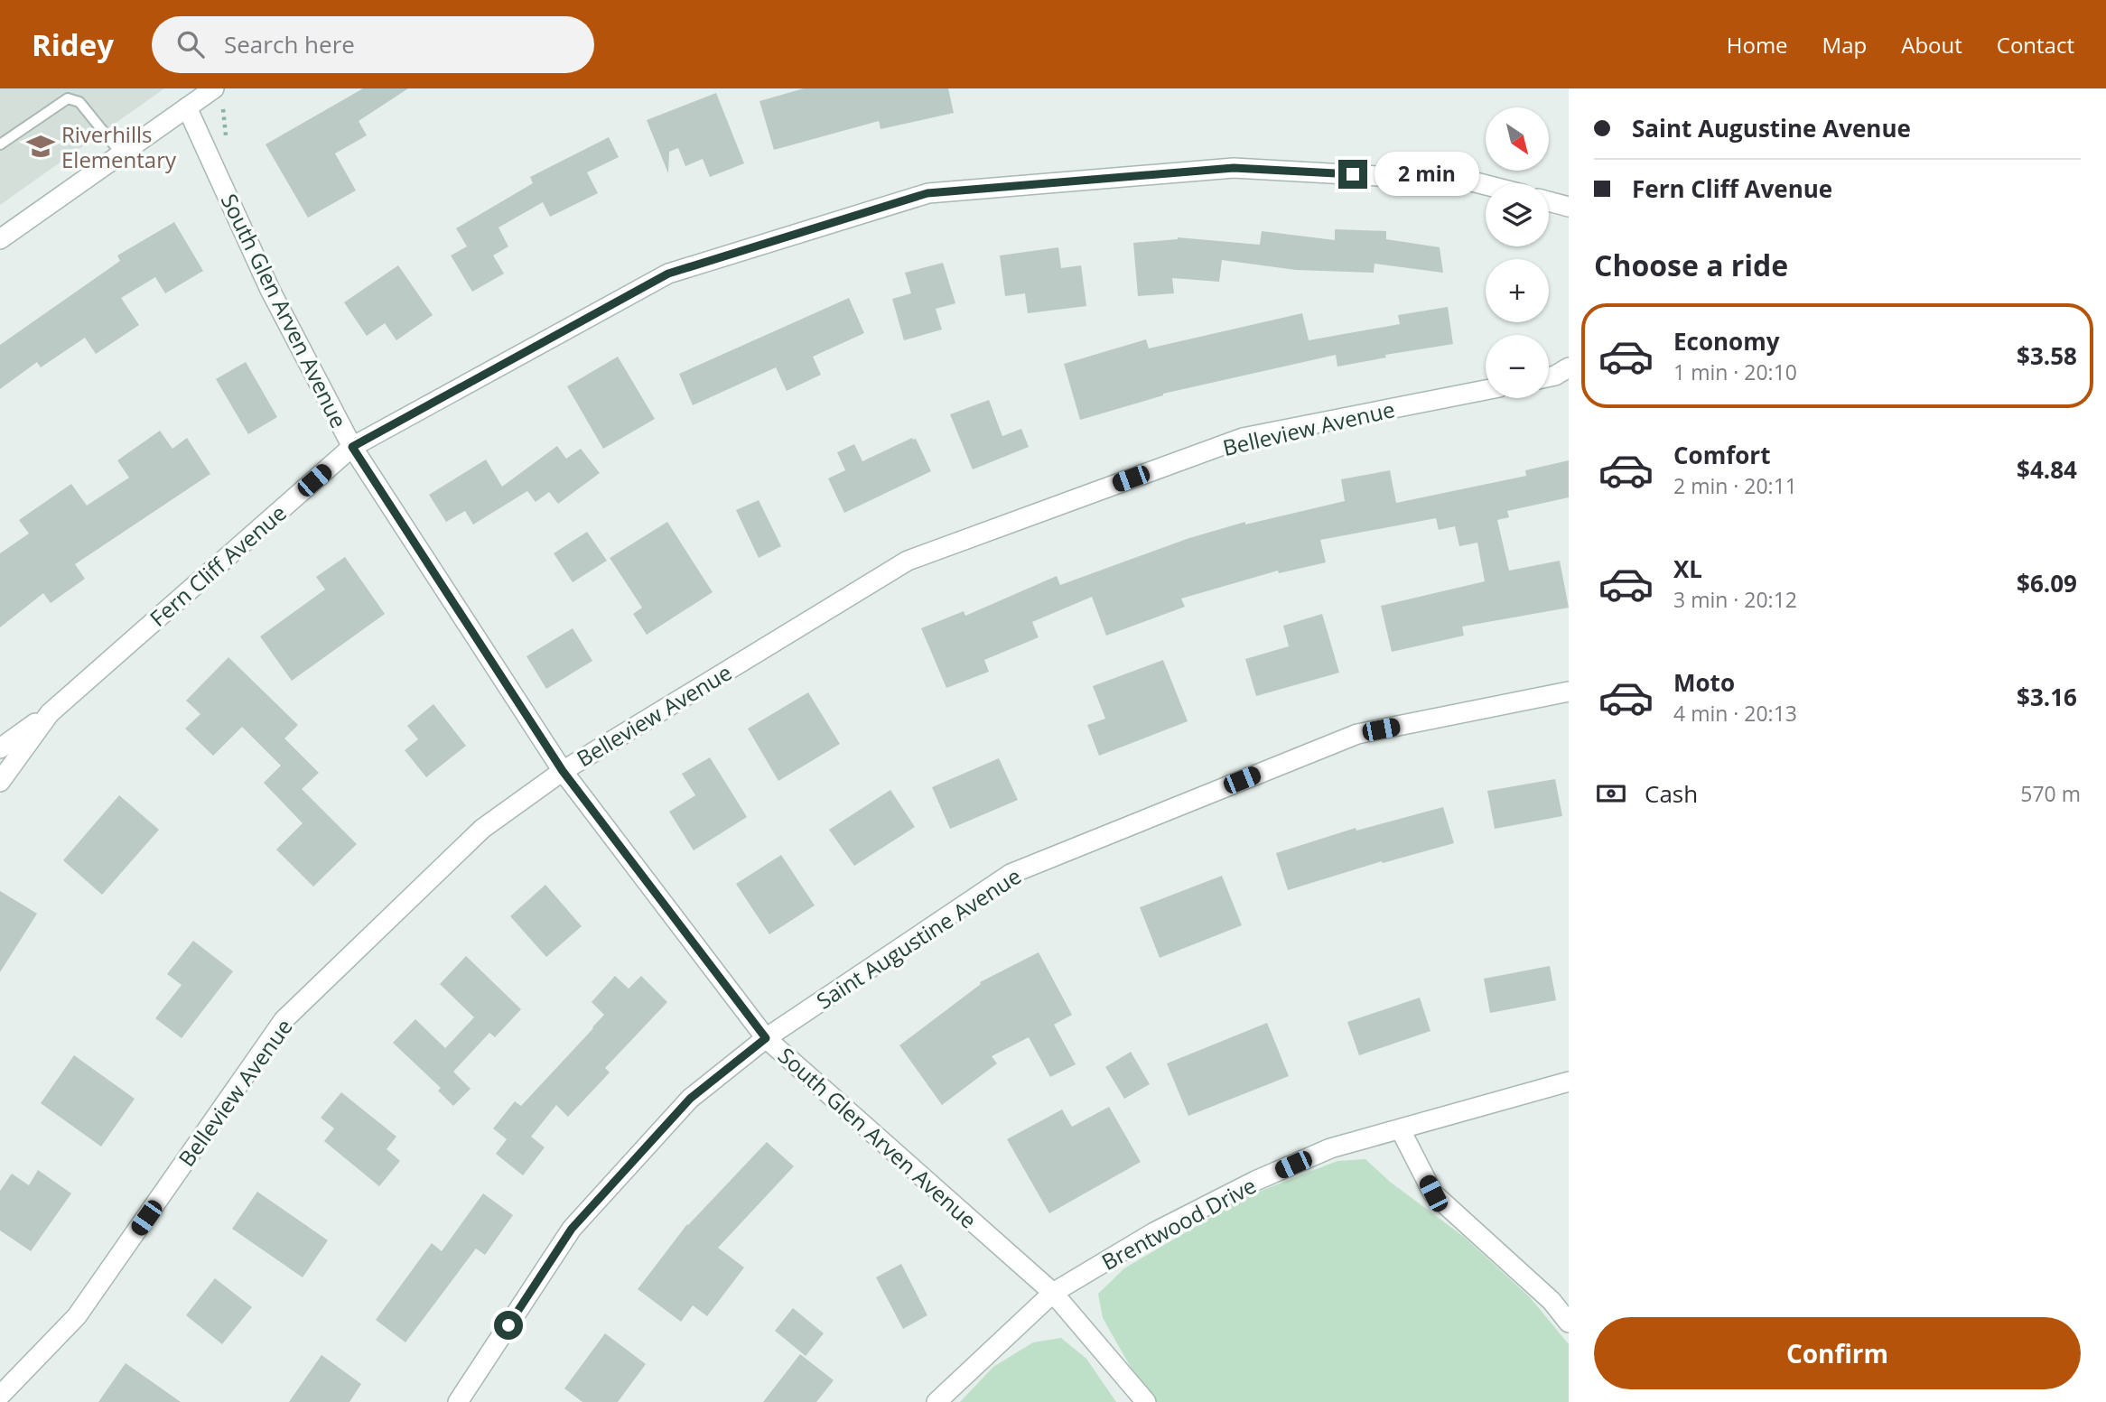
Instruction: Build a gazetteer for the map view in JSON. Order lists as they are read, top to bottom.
{
  "streets": {
    "street": [
      "South Glen Arven Avenue",
      "Belleview Avenue",
      "Fern Cliff Avenue",
      "Saint Augustine Avenue",
      "Brentwood Drive"
    ]
  },
  "crossings": [
    ["South Glen Arven Avenue", "Belleview Avenue"],
    ["South Glen Arven Avenue", "Fern Cliff Avenue"],
    ["South Glen Arven Avenue", "Saint Augustine Avenue"],
    ["South Glen Arven Avenue", "Brentwood Drive"]
  ],
  "places": {
    "school or university": ["Riverhills Elementary"]
  },
  "north": "bottom right",
  "page": {
    "header": "Ridey",
    "search": "Search here",
    "nav": [
      "Home",
      "Map",
      "About",
      "Contact"
    ],
    "banner": ["Saint Augustine Avenue", "Fern Cliff Avenue"],
    "map_buttons": ["+", "−"],
    "bubble": "2 min",
    "heading": "Choose a ride",
    "list": [
      {
        "name": "Economy",
        "note": "1 min · 20:10",
        "value": "$3.58"
      },
      {
        "name": "Comfort",
        "note": "2 min · 20:11",
        "value": "$4.84"
      },
      {
        "name": "XL",
        "note": "3 min · 20:12",
        "value": "$6.09"
      },
      {
        "name": "Moto",
        "note": "4 min · 20:13",
        "value": "$3.16"
      }
    ],
    "pay": ["Cash", "570 m"],
    "buttons": "Confirm"
  }
}
